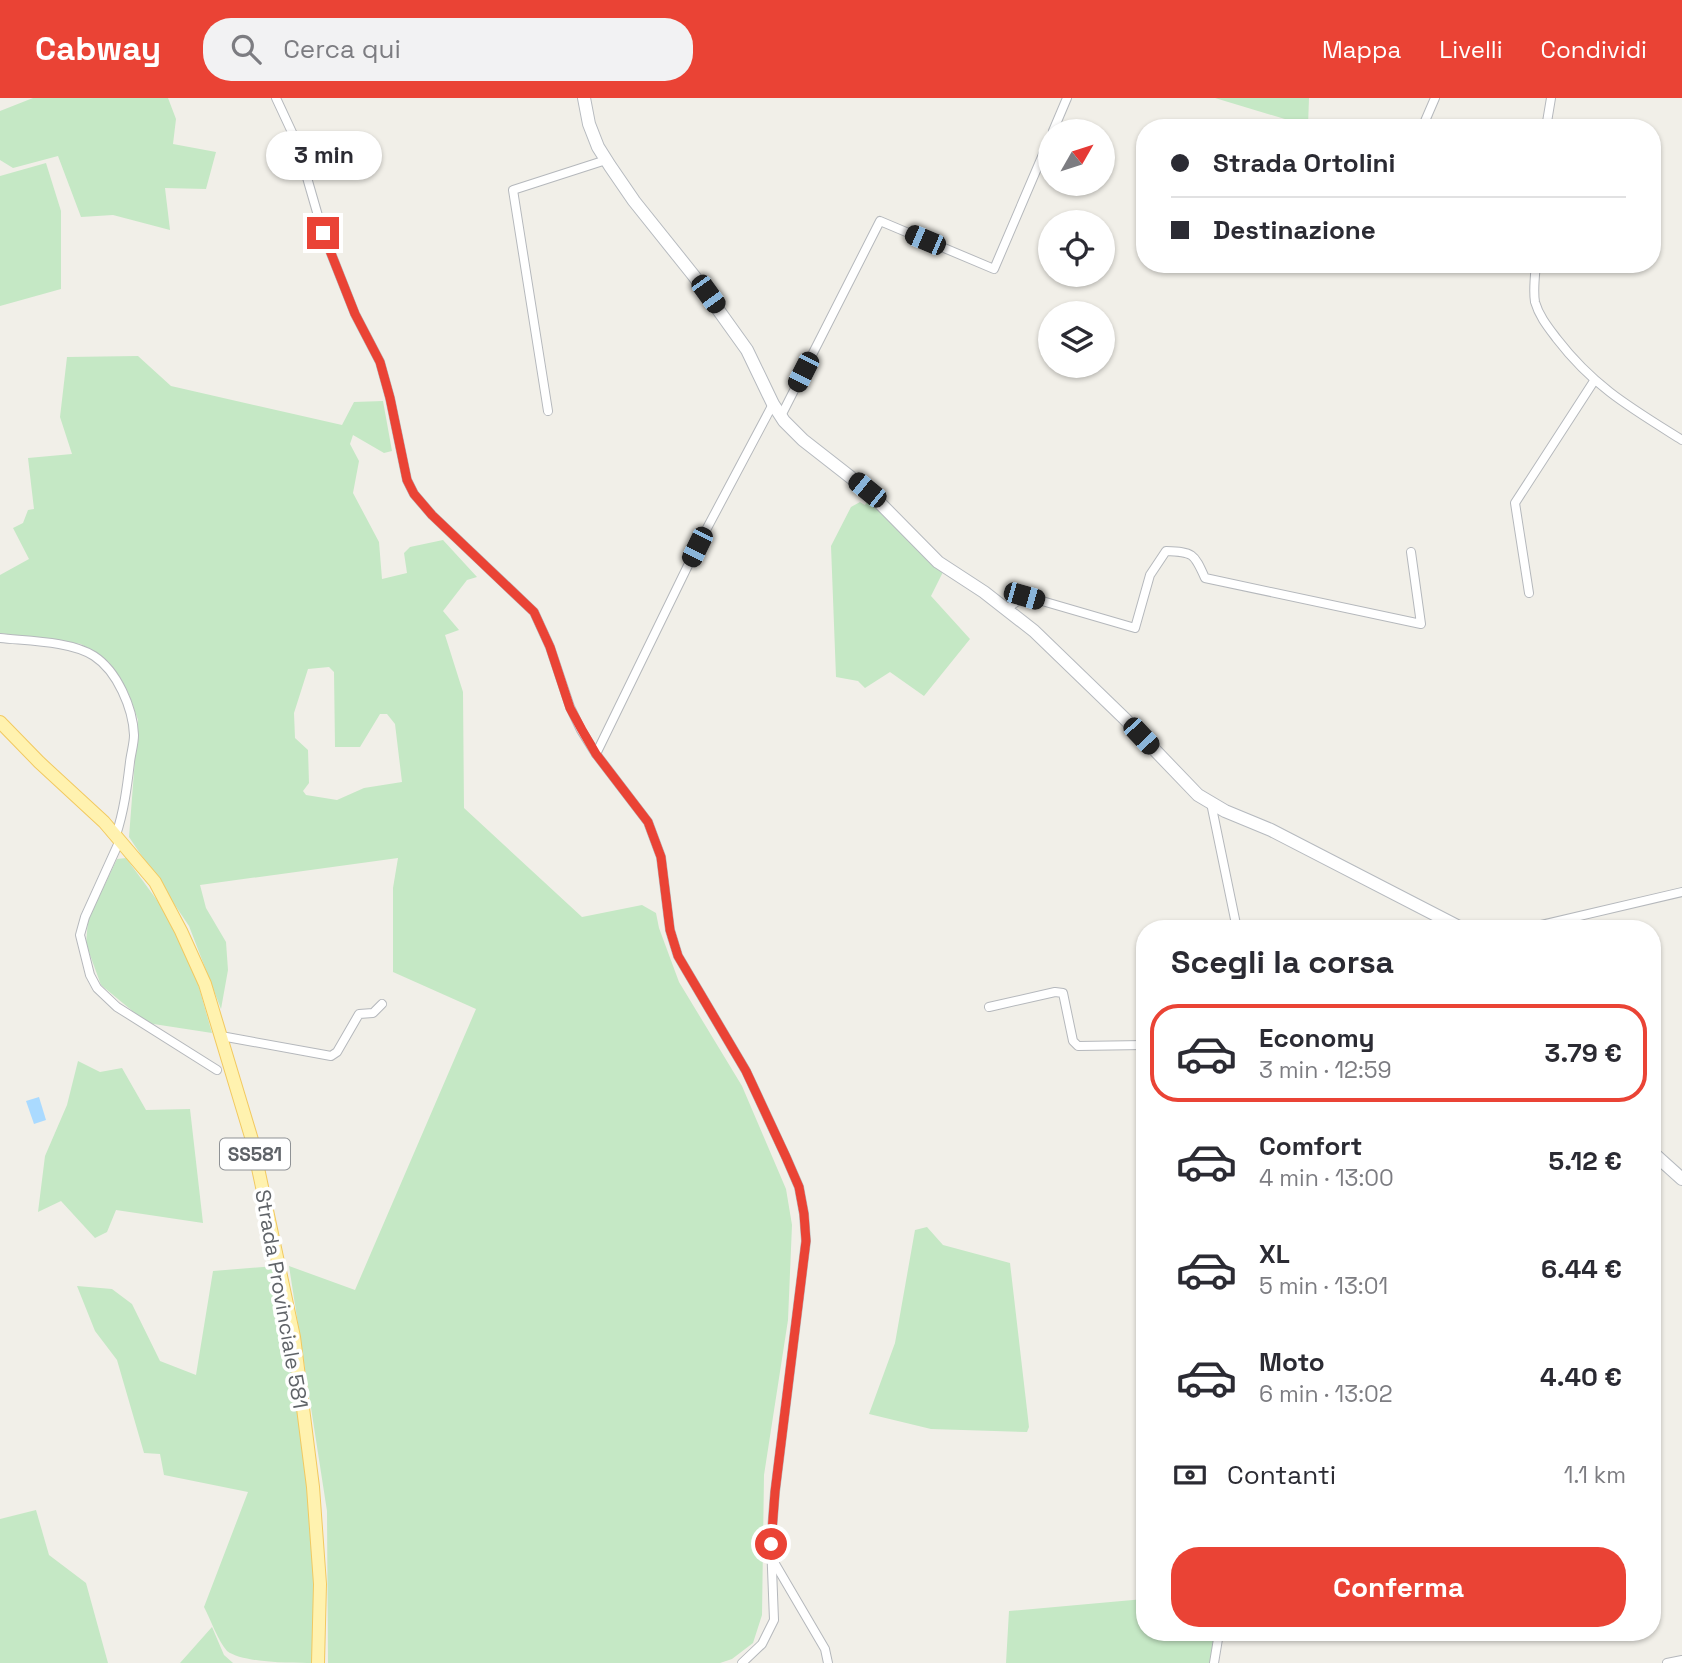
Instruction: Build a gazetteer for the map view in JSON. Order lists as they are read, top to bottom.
{
  "streets": {
    "main road": ["SS581", "Strada Provinciale 581"]
  },
  "north": "top right",
  "page": {
    "header": "Cabway",
    "search": "Cerca qui",
    "nav": ["Mappa", "Livelli", "Condividi"],
    "banner": ["Strada Ortolini", "Destinazione"],
    "bubble": "3 min",
    "heading": "Scegli la corsa",
    "list": [
      {
        "name": "Economy",
        "note": "3 min · 12:59",
        "value": "3.79 €"
      },
      {
        "name": "Comfort",
        "note": "4 min · 13:00",
        "value": "5.12 €"
      },
      {
        "name": "XL",
        "note": "5 min · 13:01",
        "value": "6.44 €"
      },
      {
        "name": "Moto",
        "note": "6 min · 13:02",
        "value": "4.40 €"
      }
    ],
    "pay": ["Contanti", "1.1 km"],
    "buttons": "Conferma"
  }
}
